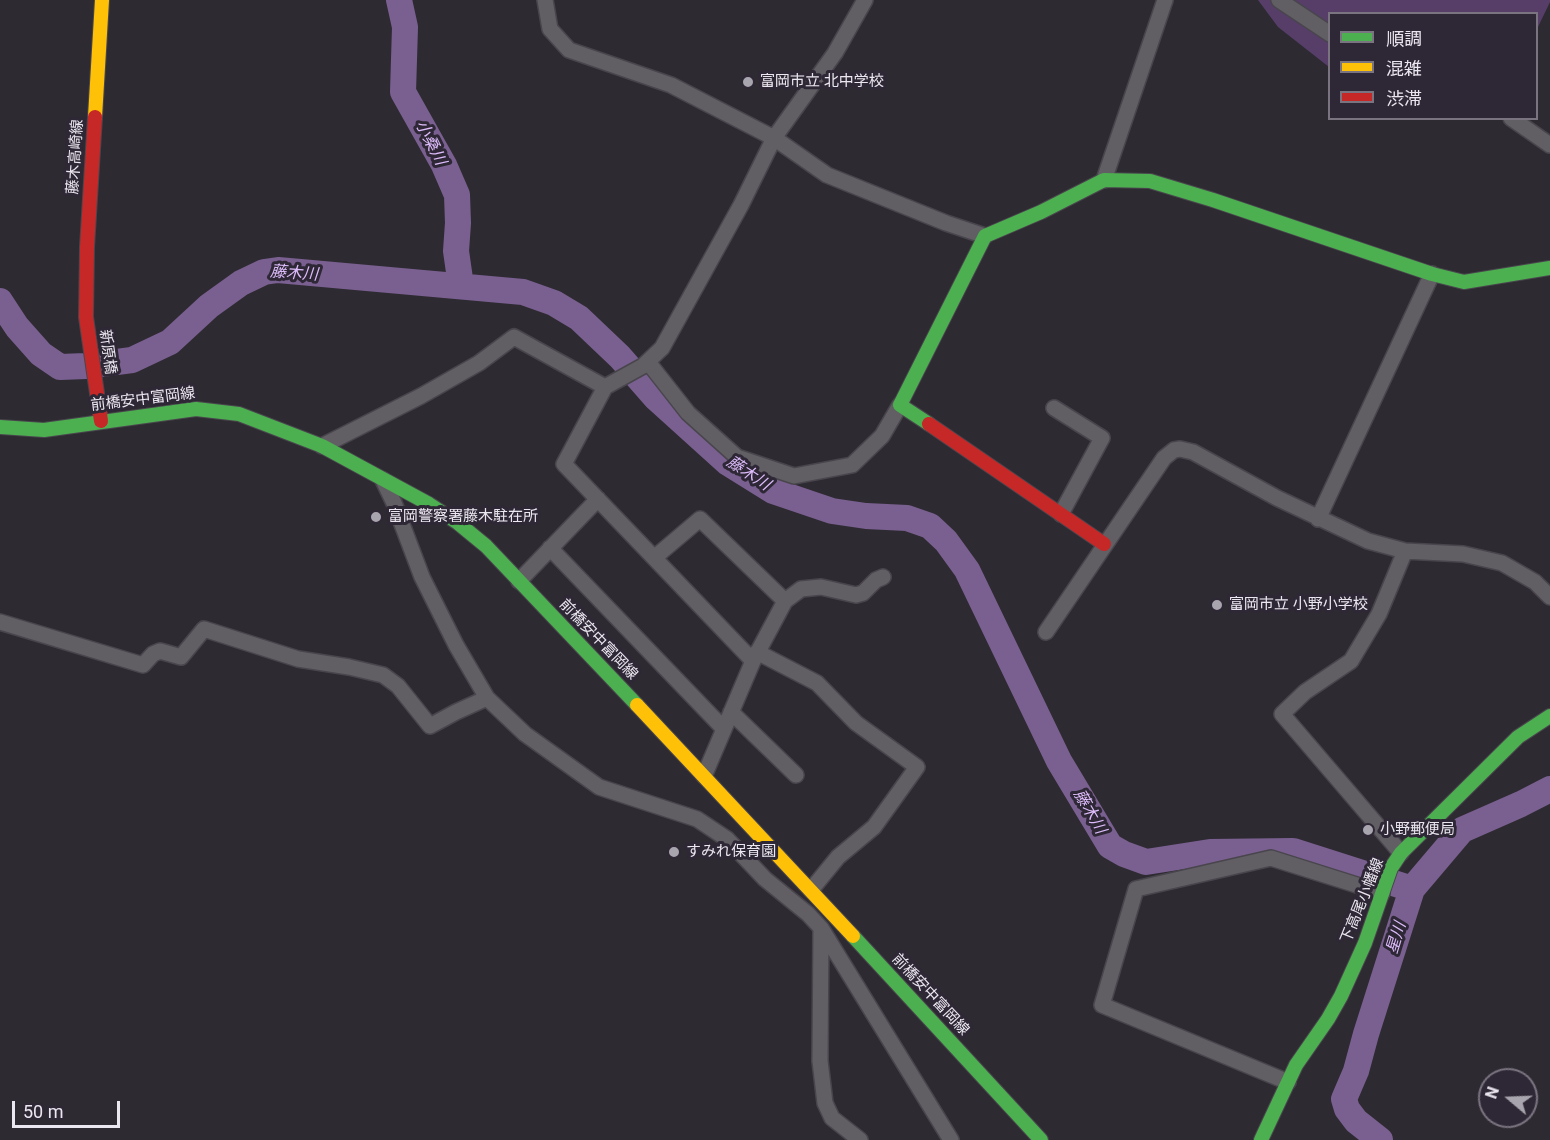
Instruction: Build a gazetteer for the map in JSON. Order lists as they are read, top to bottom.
{
  "streets": {
    "main road": [
      "藤木高崎線",
      "新原橋",
      "前橋安中富岡線",
      "下高尾小幡線"
    ]
  },
  "crossings": [
    ["藤木高崎線", "新原橋"],
    ["新原橋", "前橋安中富岡線"]
  ],
  "water": ["小桑川", "藤木川", "星川"],
  "places": [
    "富岡市立 北中学校",
    "富岡警察署藤木駐在所",
    "富岡市立 小野小学校",
    "小野郵便局",
    "すみれ保育園"
  ],
  "legend": ["順調", "混雑", "渋滞"],
  "scale_bar": "50 m",
  "north": "left"
}
